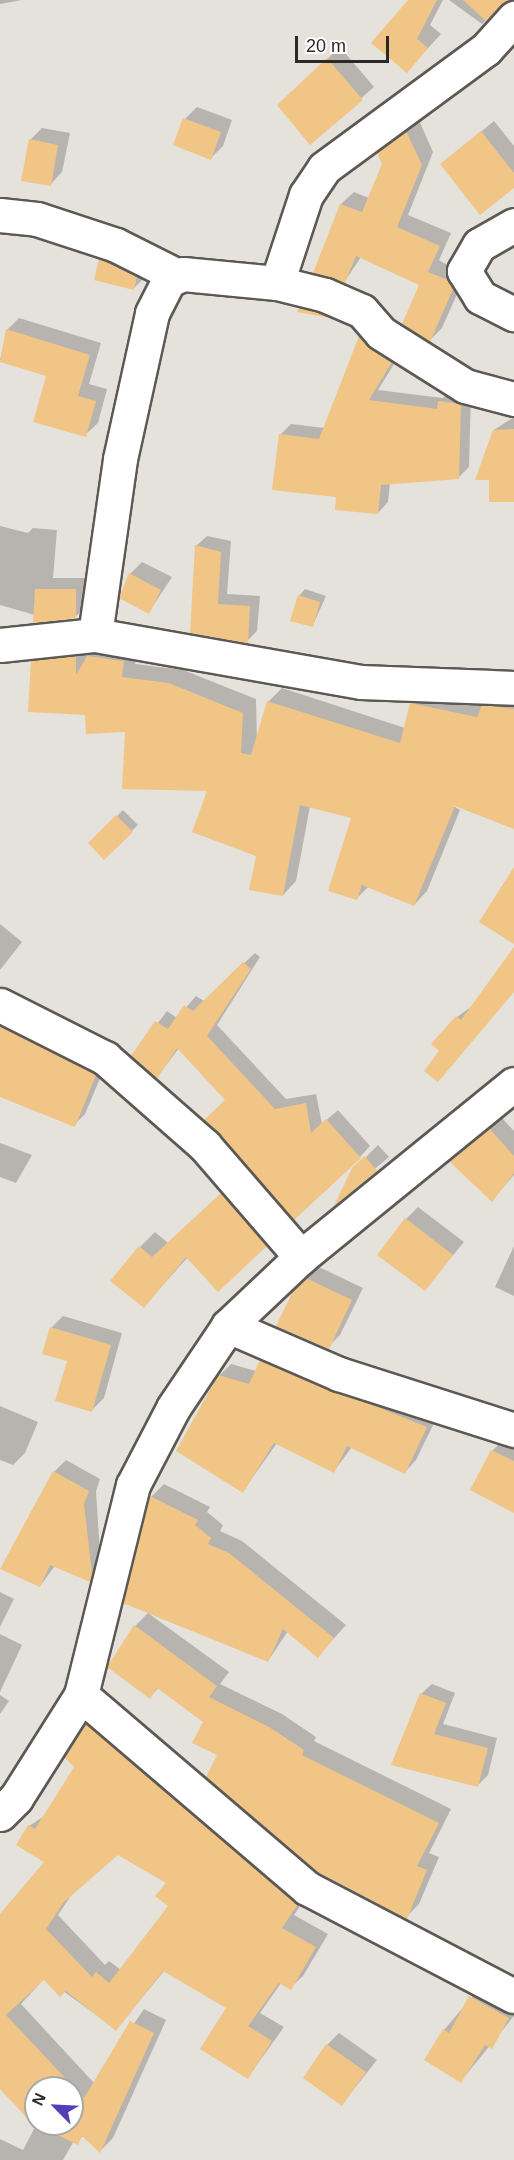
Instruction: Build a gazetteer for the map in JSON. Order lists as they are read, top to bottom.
{
  "scale_bar": "20 m",
  "north": "top left"
}
